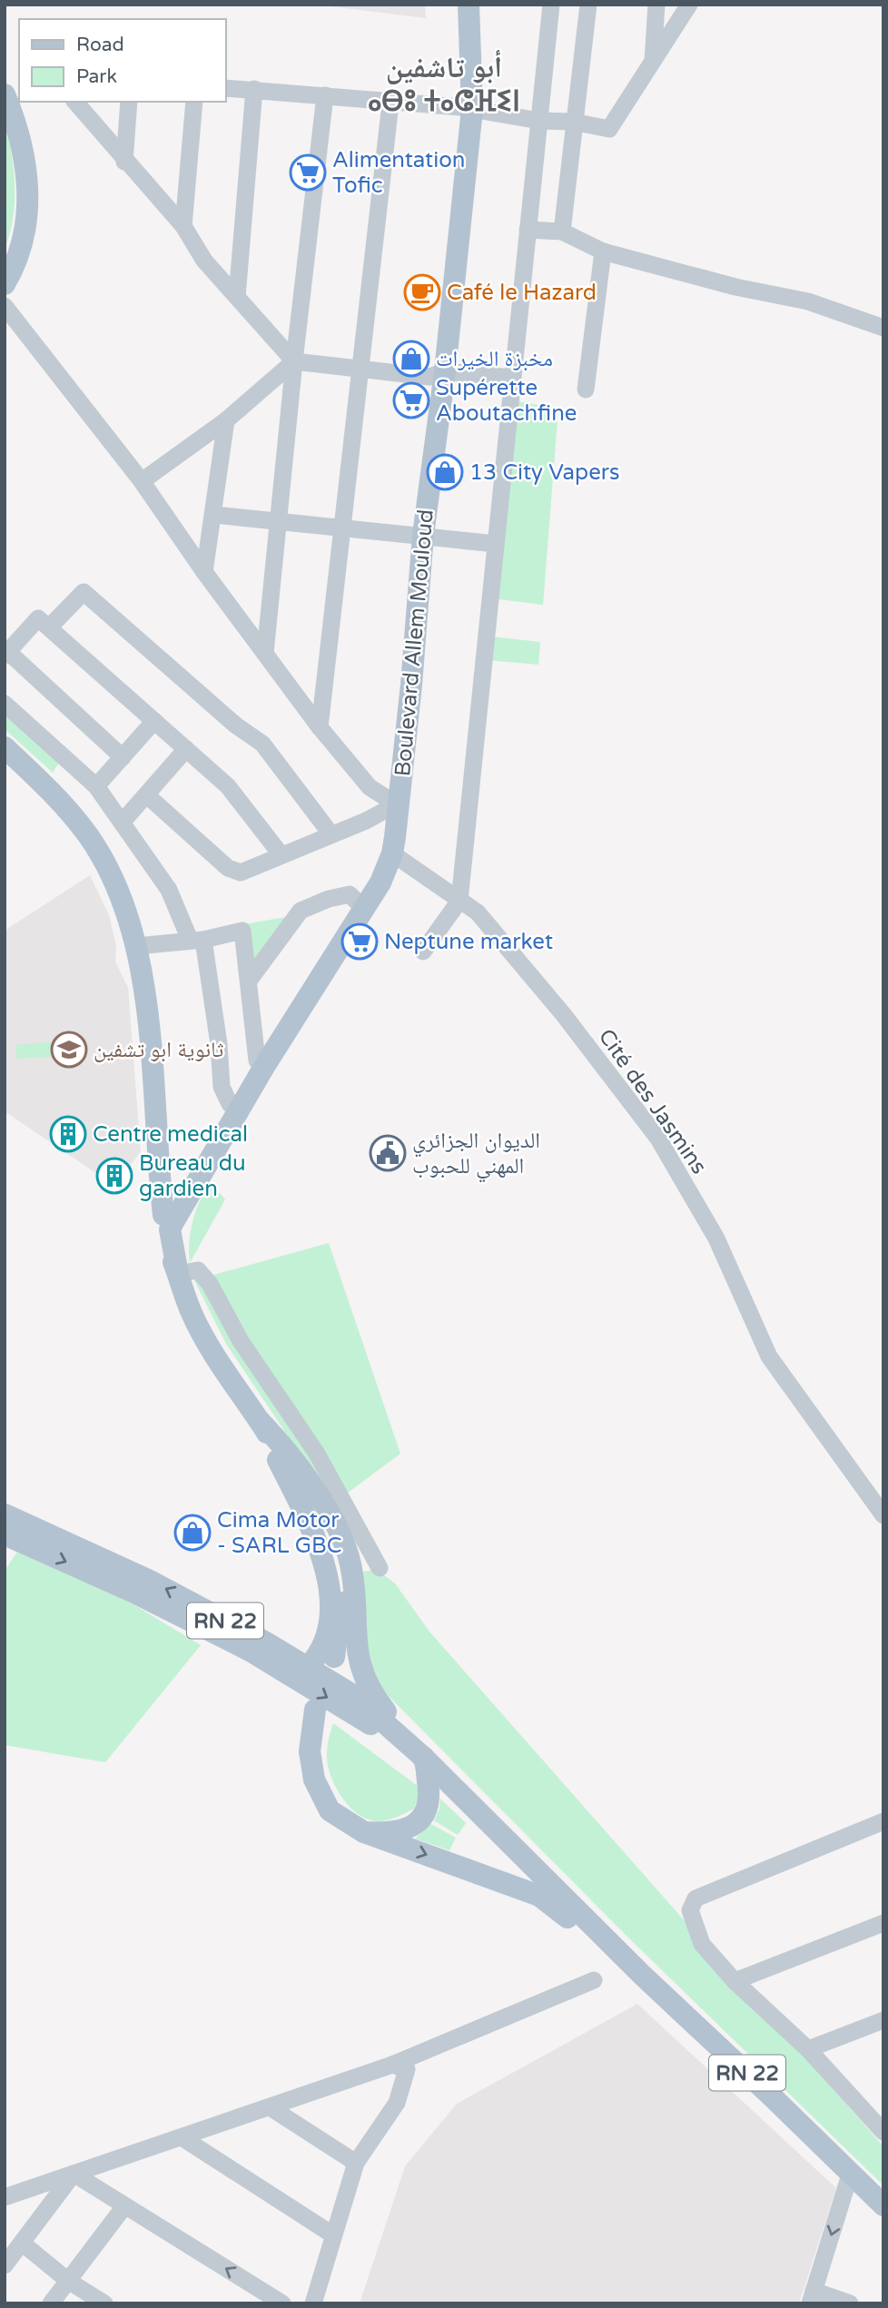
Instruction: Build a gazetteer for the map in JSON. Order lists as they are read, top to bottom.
{
  "streets": {
    "main road": ["Boulevard Allem Mouloud", "RN 22"],
    "street": ["Cité des Jasmins"]
  },
  "crossings": [
    ["Boulevard Allem Mouloud", "Cité des Jasmins"]
  ],
  "districts": ["أبو تاشفين ⴰⴱⵓ ⵜⴰⵛⴼⵉⵏ"],
  "places": {
    "supermarket": ["Alimentation Tofic", "Supérette Aboutachfine", "Neptune market"],
    "cafe": ["Café le Hazard"],
    "shop": ["مخبزة الخيرات", "13 City Vapers", "Cima Motor - SARL GBC"],
    "school or university": ["ثانوية ابو تشفين"],
    "building": ["Centre medical", "Bureau du gardien"],
    "public building": ["الديوان الجزائري المهني للحبوب"]
  },
  "legend": ["Road", "Park"]
}
